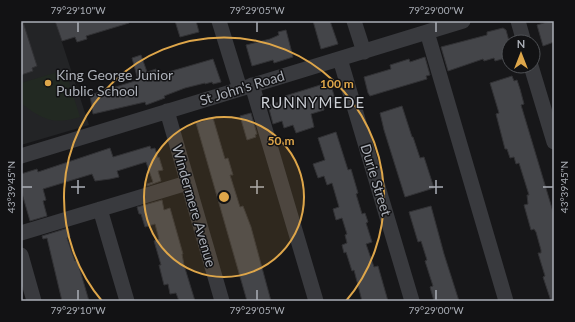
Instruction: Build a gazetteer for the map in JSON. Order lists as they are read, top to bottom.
{
  "streets": {
    "street": ["St John's Road", "Durie Street", "Windermere Avenue"]
  },
  "crossings": [
    ["St John's Road", "Durie Street"],
    ["St John's Road", "Windermere Avenue"]
  ],
  "districts": ["RUNNYMEDE"],
  "places": ["King George Junior Public School"],
  "north": "top",
  "coordinates": [
    "79°29'10\"W",
    "79°29'05\"W",
    "79°29'00\"W",
    "43°39'45\"N"
  ],
  "rings": ["100 m", "50 m"]
}
